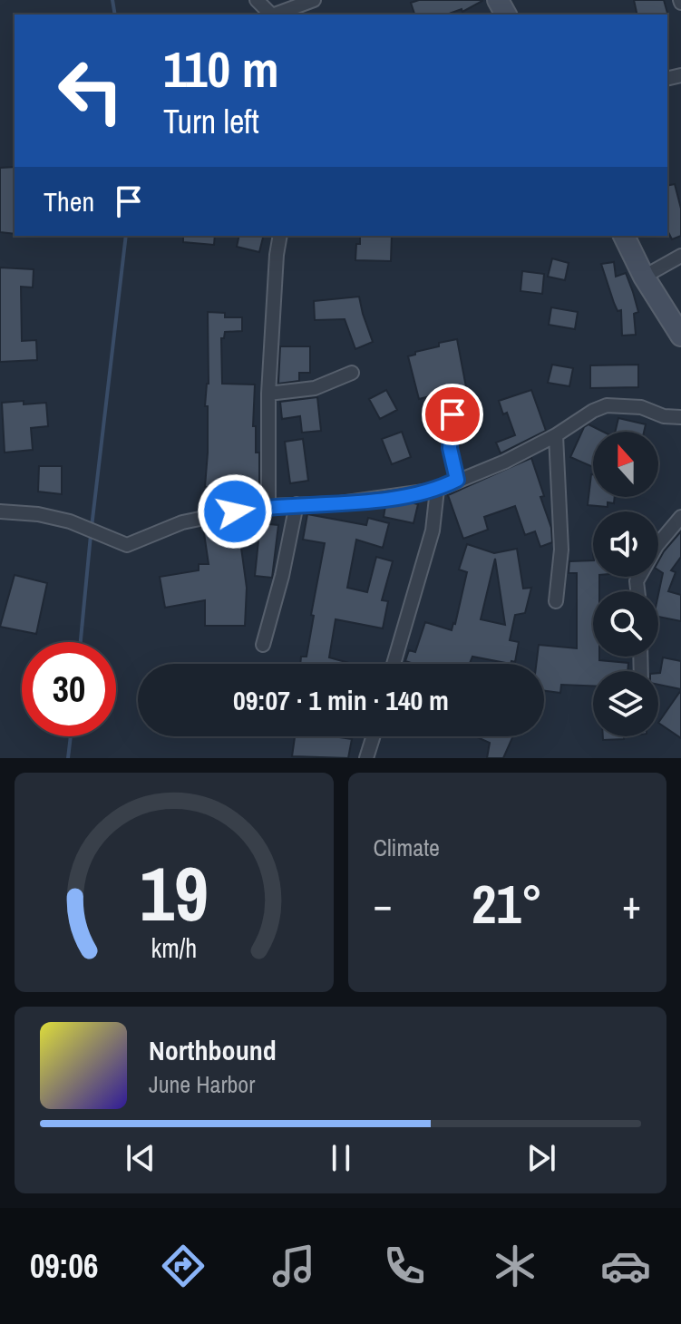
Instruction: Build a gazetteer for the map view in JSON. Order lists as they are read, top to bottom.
{
  "north": "top",
  "page": {
    "turn": ["110 m", "Turn left"],
    "then": "Then",
    "limit": "30",
    "trip": "09:07 · 1 min · 140 m",
    "tile": "Climate",
    "heat": ["−", "21°", "+"],
    "song": ["Northbound", "June Harbor"],
    "tabs": "09:06",
    "gauge": ["19", "km/h"]
  }
}
